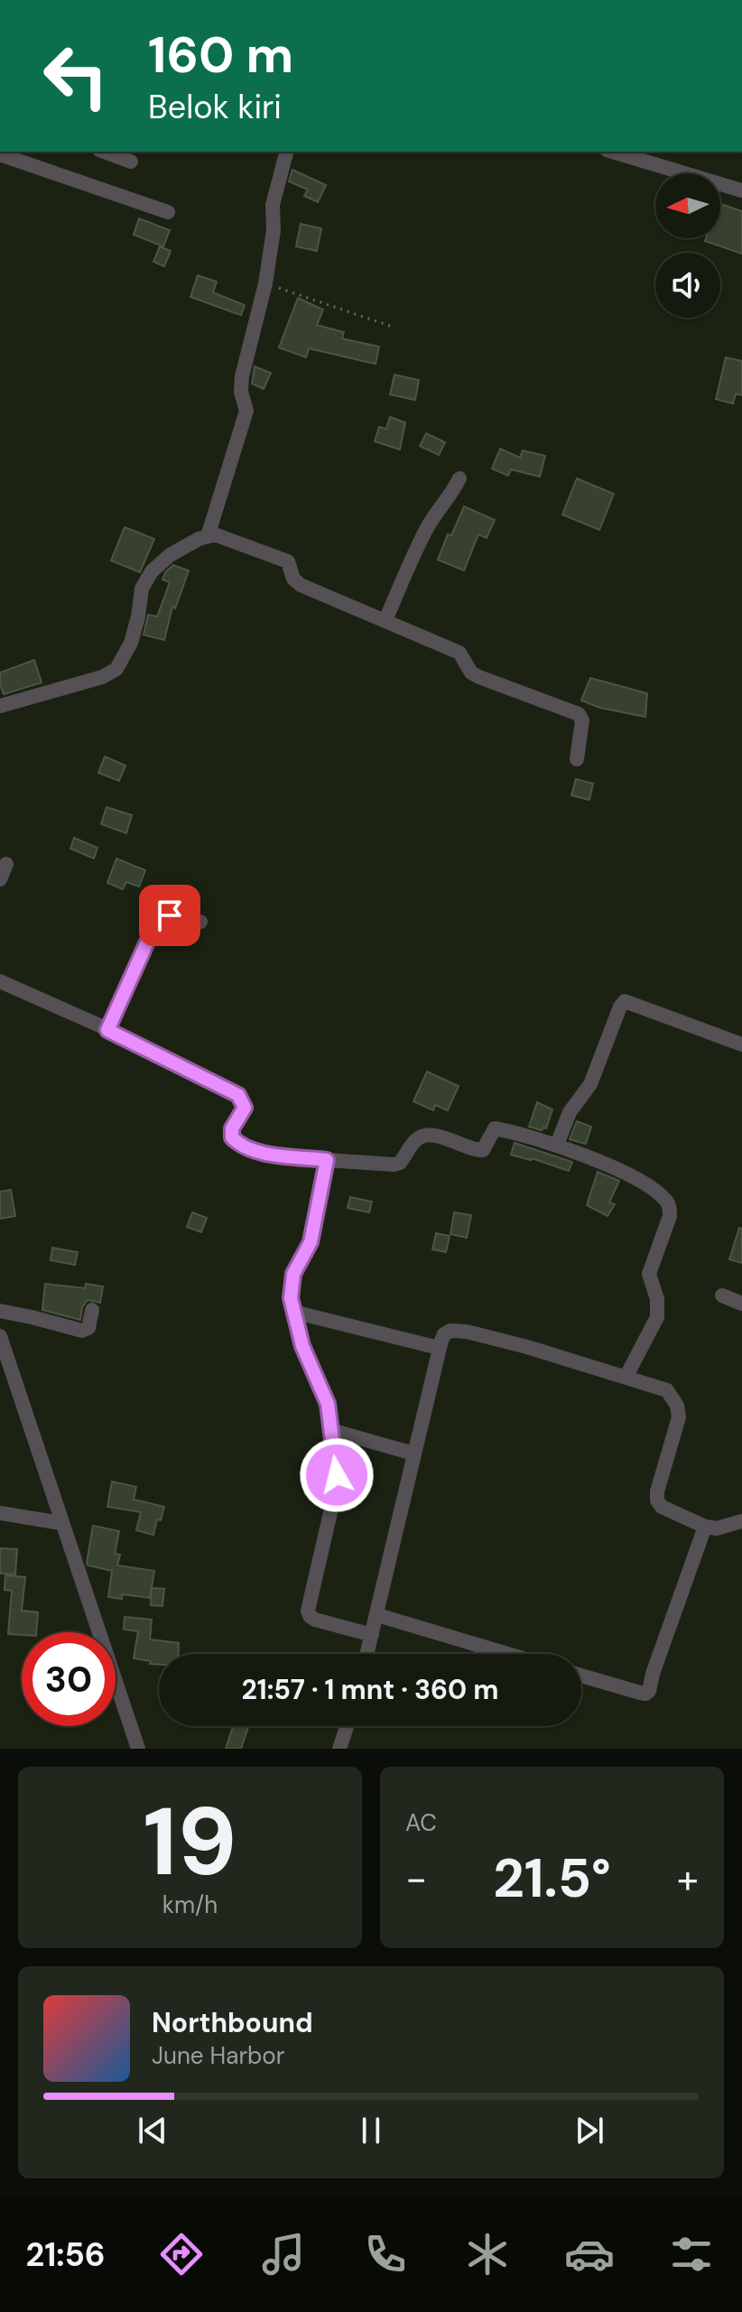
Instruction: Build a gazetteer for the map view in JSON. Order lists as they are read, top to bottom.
{
  "north": "left",
  "page": {
    "turn": ["160 m", "Belok kiri"],
    "limit": "30",
    "trip": "21:57 · 1 mnt · 360 m",
    "tile": [
      ["19", "km/h"],
      "AC"
    ],
    "heat": ["−", "21.5°", "+"],
    "song": ["Northbound", "June Harbor"],
    "tabs": "21:56"
  }
}
